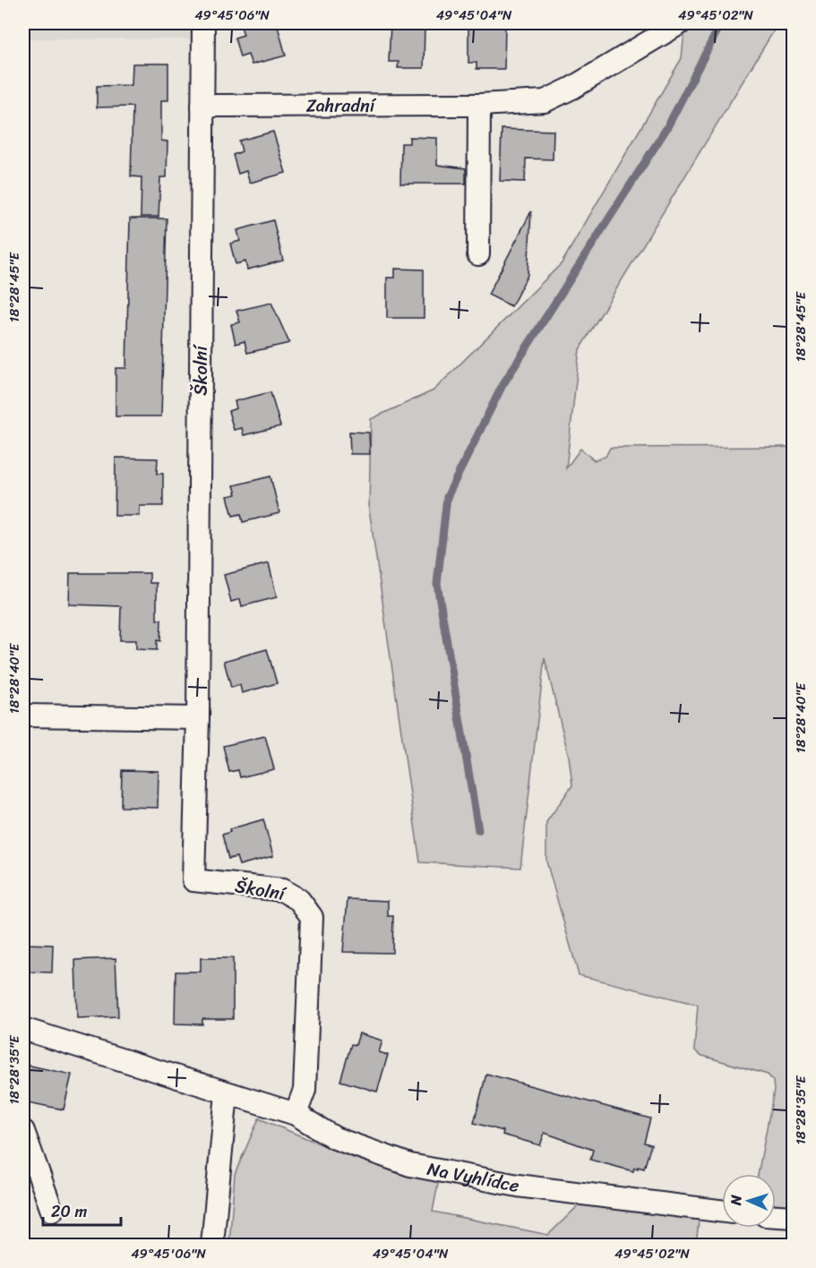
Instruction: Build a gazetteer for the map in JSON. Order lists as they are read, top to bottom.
{
  "streets": {
    "street": ["Zahradní", "Školní", "Na Vyhlídce"]
  },
  "crossings": [
    ["Zahradní", "Školní"],
    ["Školní", "Na Vyhlídce"]
  ],
  "scale_bar": "20 m",
  "north": "left",
  "coordinates": [
    "49°45'06\"N",
    "49°45'04\"N",
    "49°45'02\"N",
    "18°28'45\"E",
    "18°28'40\"E",
    "18°28'35\"E"
  ]
}
